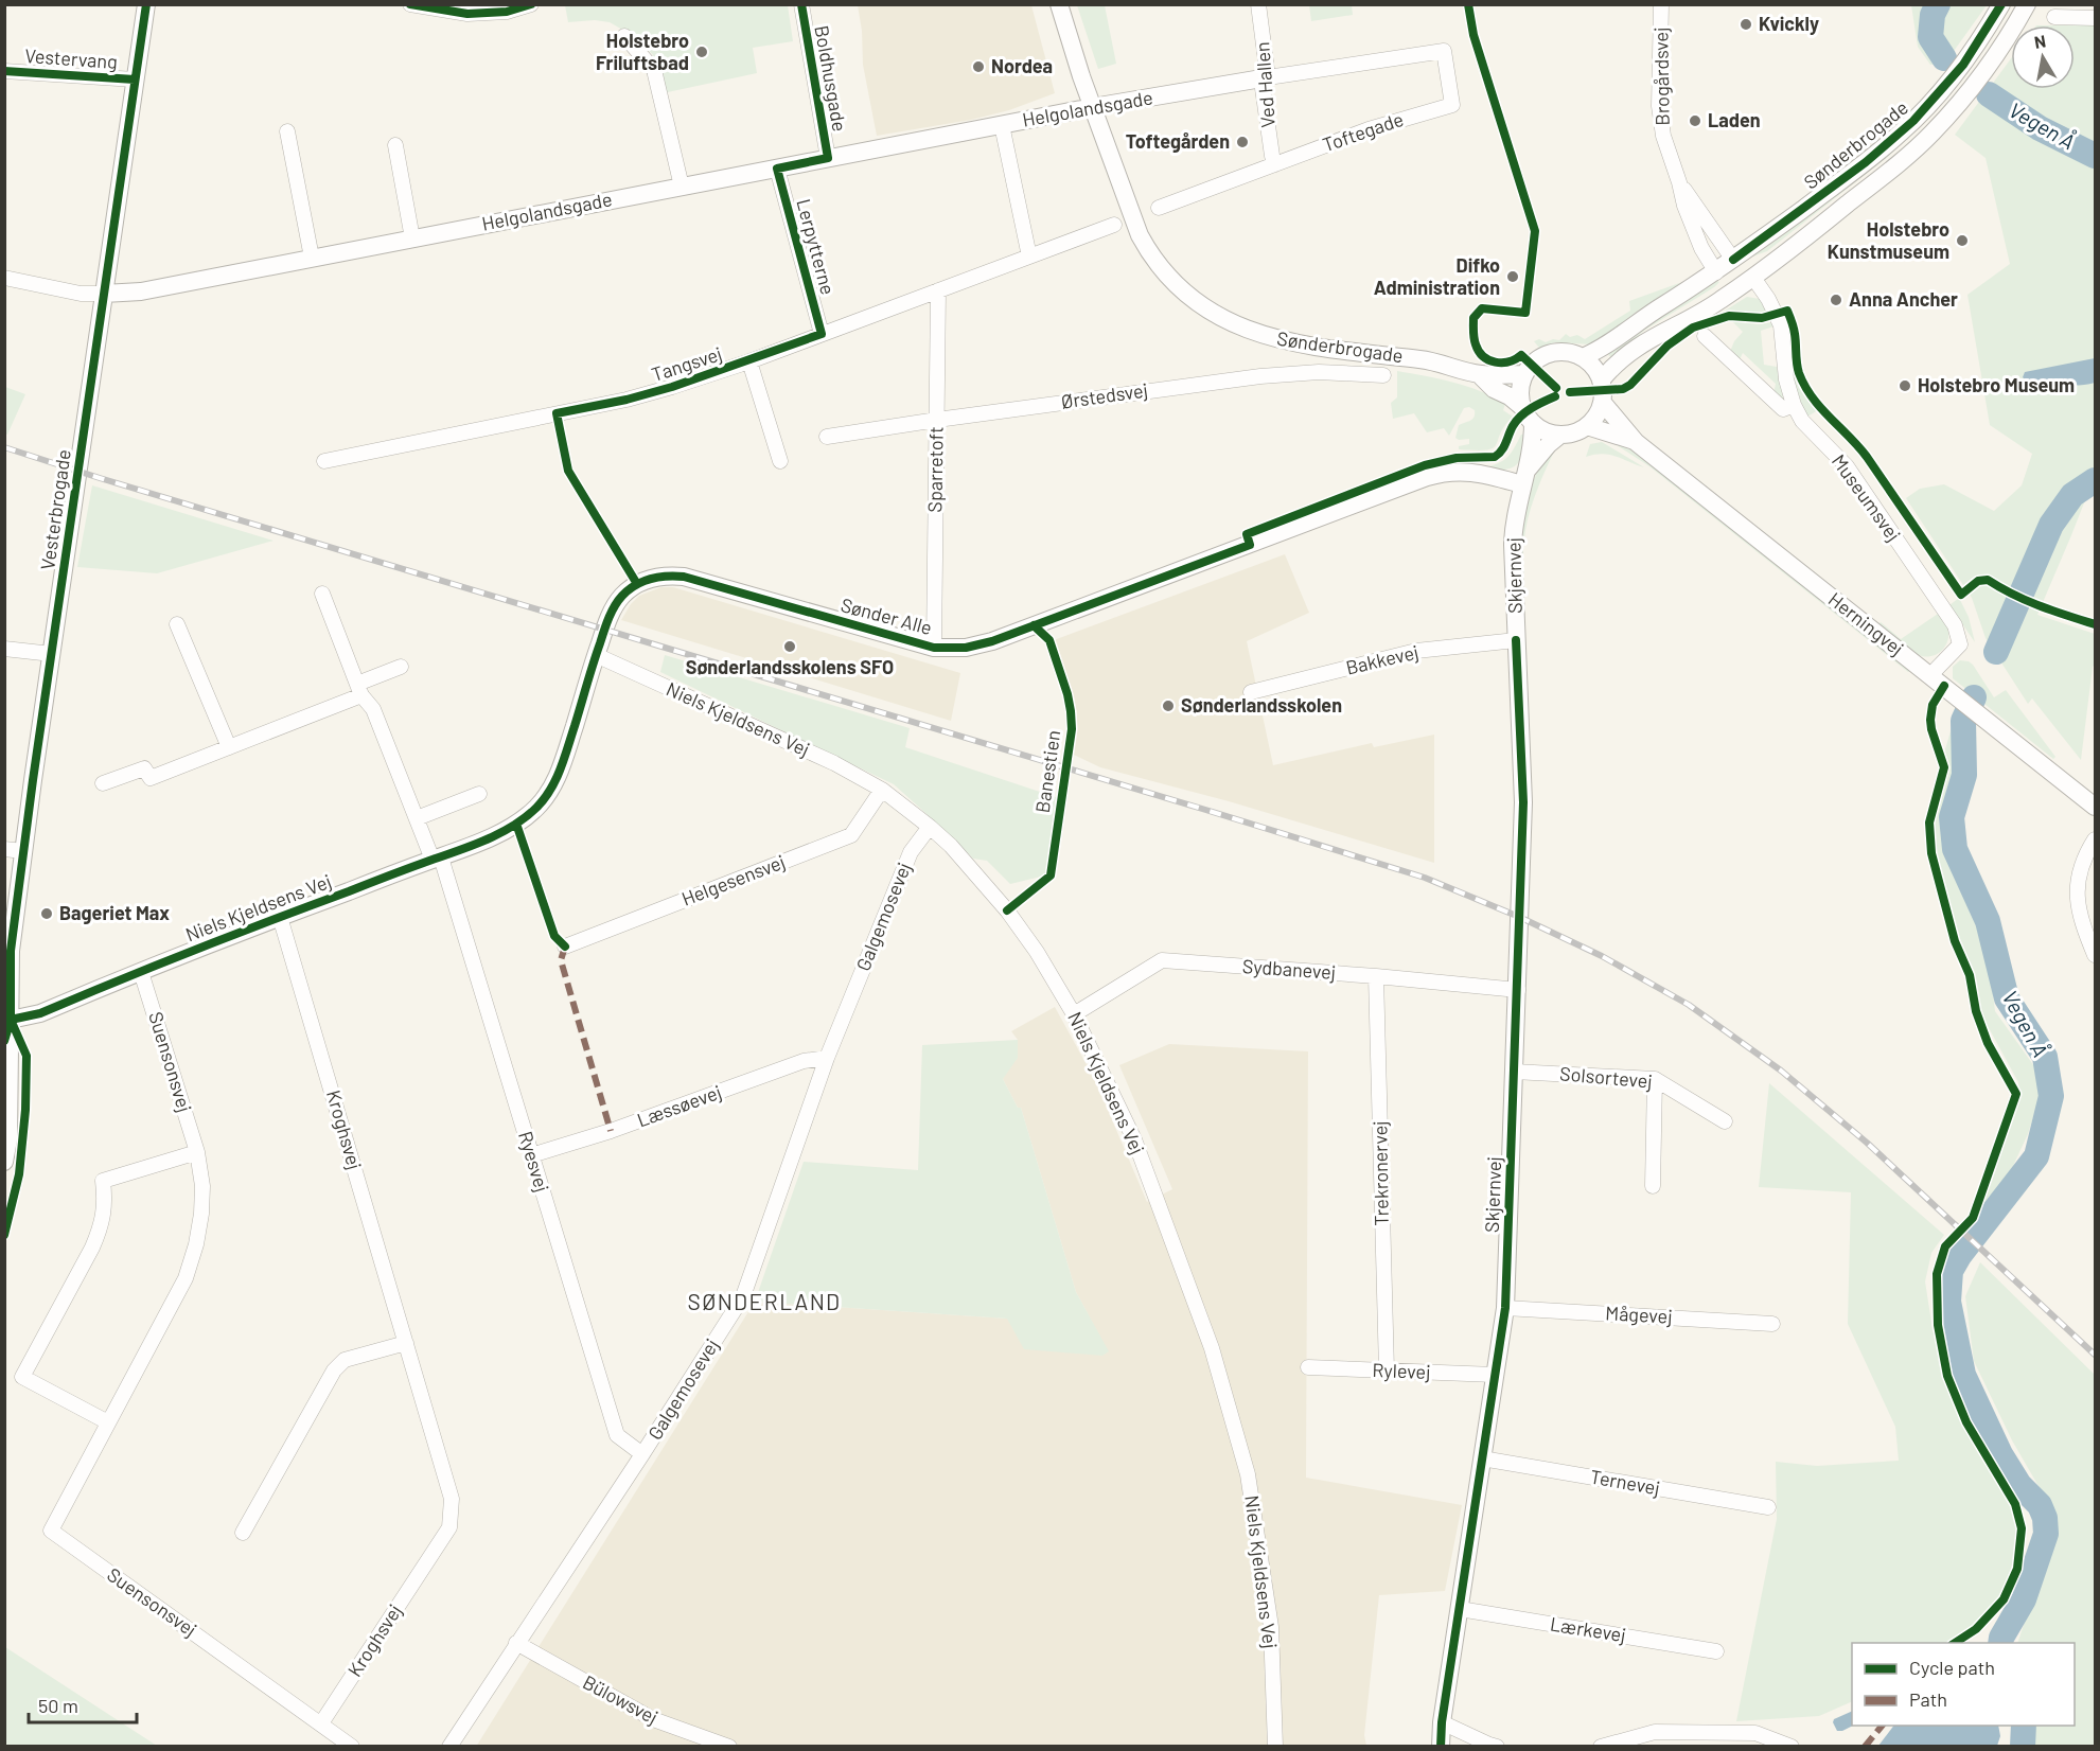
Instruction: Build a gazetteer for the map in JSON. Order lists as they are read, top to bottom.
{
  "streets": {
    "street": [
      "Vestervang",
      "Brogårdsvej",
      "Boldhusgade",
      "Ved Hallen",
      "Helgolandsgade",
      "Toftegade",
      "Sønderbrogade",
      "Lerpytterne",
      "Tangsvej",
      "Ørstedsvej",
      "Sparretoft",
      "Museumsvej",
      "Vesterbrogade",
      "Skjernvej",
      "Sønder Alle",
      "Herningvej",
      "Bakkevej",
      "Niels Kjeldsens Vej",
      "Helgesensvej",
      "Galgemosevej",
      "Sydbanevej",
      "Suensonsvej",
      "Solsortevej",
      "Læssøevej",
      "Kroghsvej",
      "Ryesvej",
      "Trekronervej",
      "Mågevej",
      "Rylevej",
      "Ternevej",
      "Lærkevej",
      "Bülowsvej"
    ],
    "cycle path": ["Banestien"]
  },
  "crossings": [
    ["Vestervang", "Vesterbrogade"],
    ["Brogårdsvej", "Sønderbrogade"],
    ["Boldhusgade", "Helgolandsgade"],
    ["Ved Hallen", "Helgolandsgade"],
    ["Ved Hallen", "Toftegade"],
    ["Helgolandsgade", "Toftegade"],
    ["Helgolandsgade", "Sønderbrogade"],
    ["Helgolandsgade", "Lerpytterne"],
    ["Helgolandsgade", "Vesterbrogade"],
    ["Sønderbrogade", "Museumsvej"],
    ["Sønderbrogade", "Skjernvej"],
    ["Sønderbrogade", "Herningvej"],
    ["Lerpytterne", "Tangsvej"],
    ["Tangsvej", "Sparretoft"],
    ["Ørstedsvej", "Sparretoft"],
    ["Sparretoft", "Sønder Alle"],
    ["Museumsvej", "Herningvej"],
    ["Vesterbrogade", "Niels Kjeldsens Vej"],
    ["Skjernvej", "Sønder Alle"],
    ["Skjernvej", "Herningvej"],
    ["Skjernvej", "Bakkevej"],
    ["Skjernvej", "Sydbanevej"],
    ["Skjernvej", "Solsortevej"],
    ["Skjernvej", "Mågevej"],
    ["Skjernvej", "Rylevej"],
    ["Skjernvej", "Ternevej"],
    ["Skjernvej", "Lærkevej"],
    ["Sønder Alle", "Niels Kjeldsens Vej"],
    ["Niels Kjeldsens Vej", "Helgesensvej"],
    ["Niels Kjeldsens Vej", "Galgemosevej"],
    ["Niels Kjeldsens Vej", "Sydbanevej"],
    ["Niels Kjeldsens Vej", "Suensonsvej"],
    ["Niels Kjeldsens Vej", "Kroghsvej"],
    ["Niels Kjeldsens Vej", "Ryesvej"],
    ["Galgemosevej", "Læssøevej"],
    ["Galgemosevej", "Ryesvej"],
    ["Galgemosevej", "Bülowsvej"],
    ["Sydbanevej", "Trekronervej"],
    ["Suensonsvej", "Kroghsvej"],
    ["Læssøevej", "Ryesvej"],
    ["Trekronervej", "Rylevej"]
  ],
  "districts": ["SØNDERLAND"],
  "water": ["Vegen Å"],
  "places": [
    "Kvickly",
    "Holstebro Friluftsbad",
    "Nordea",
    "Laden",
    "Toftegården",
    "Holstebro Kunstmuseum",
    "Difko Administration",
    "Anna Ancher",
    "Holstebro Museum",
    "Sønderlandsskolens SFO",
    "Sønderlandsskolen",
    "Bageriet Max"
  ],
  "legend": ["Cycle path", "Path"],
  "scale_bar": "50 m",
  "north": "top"
}
